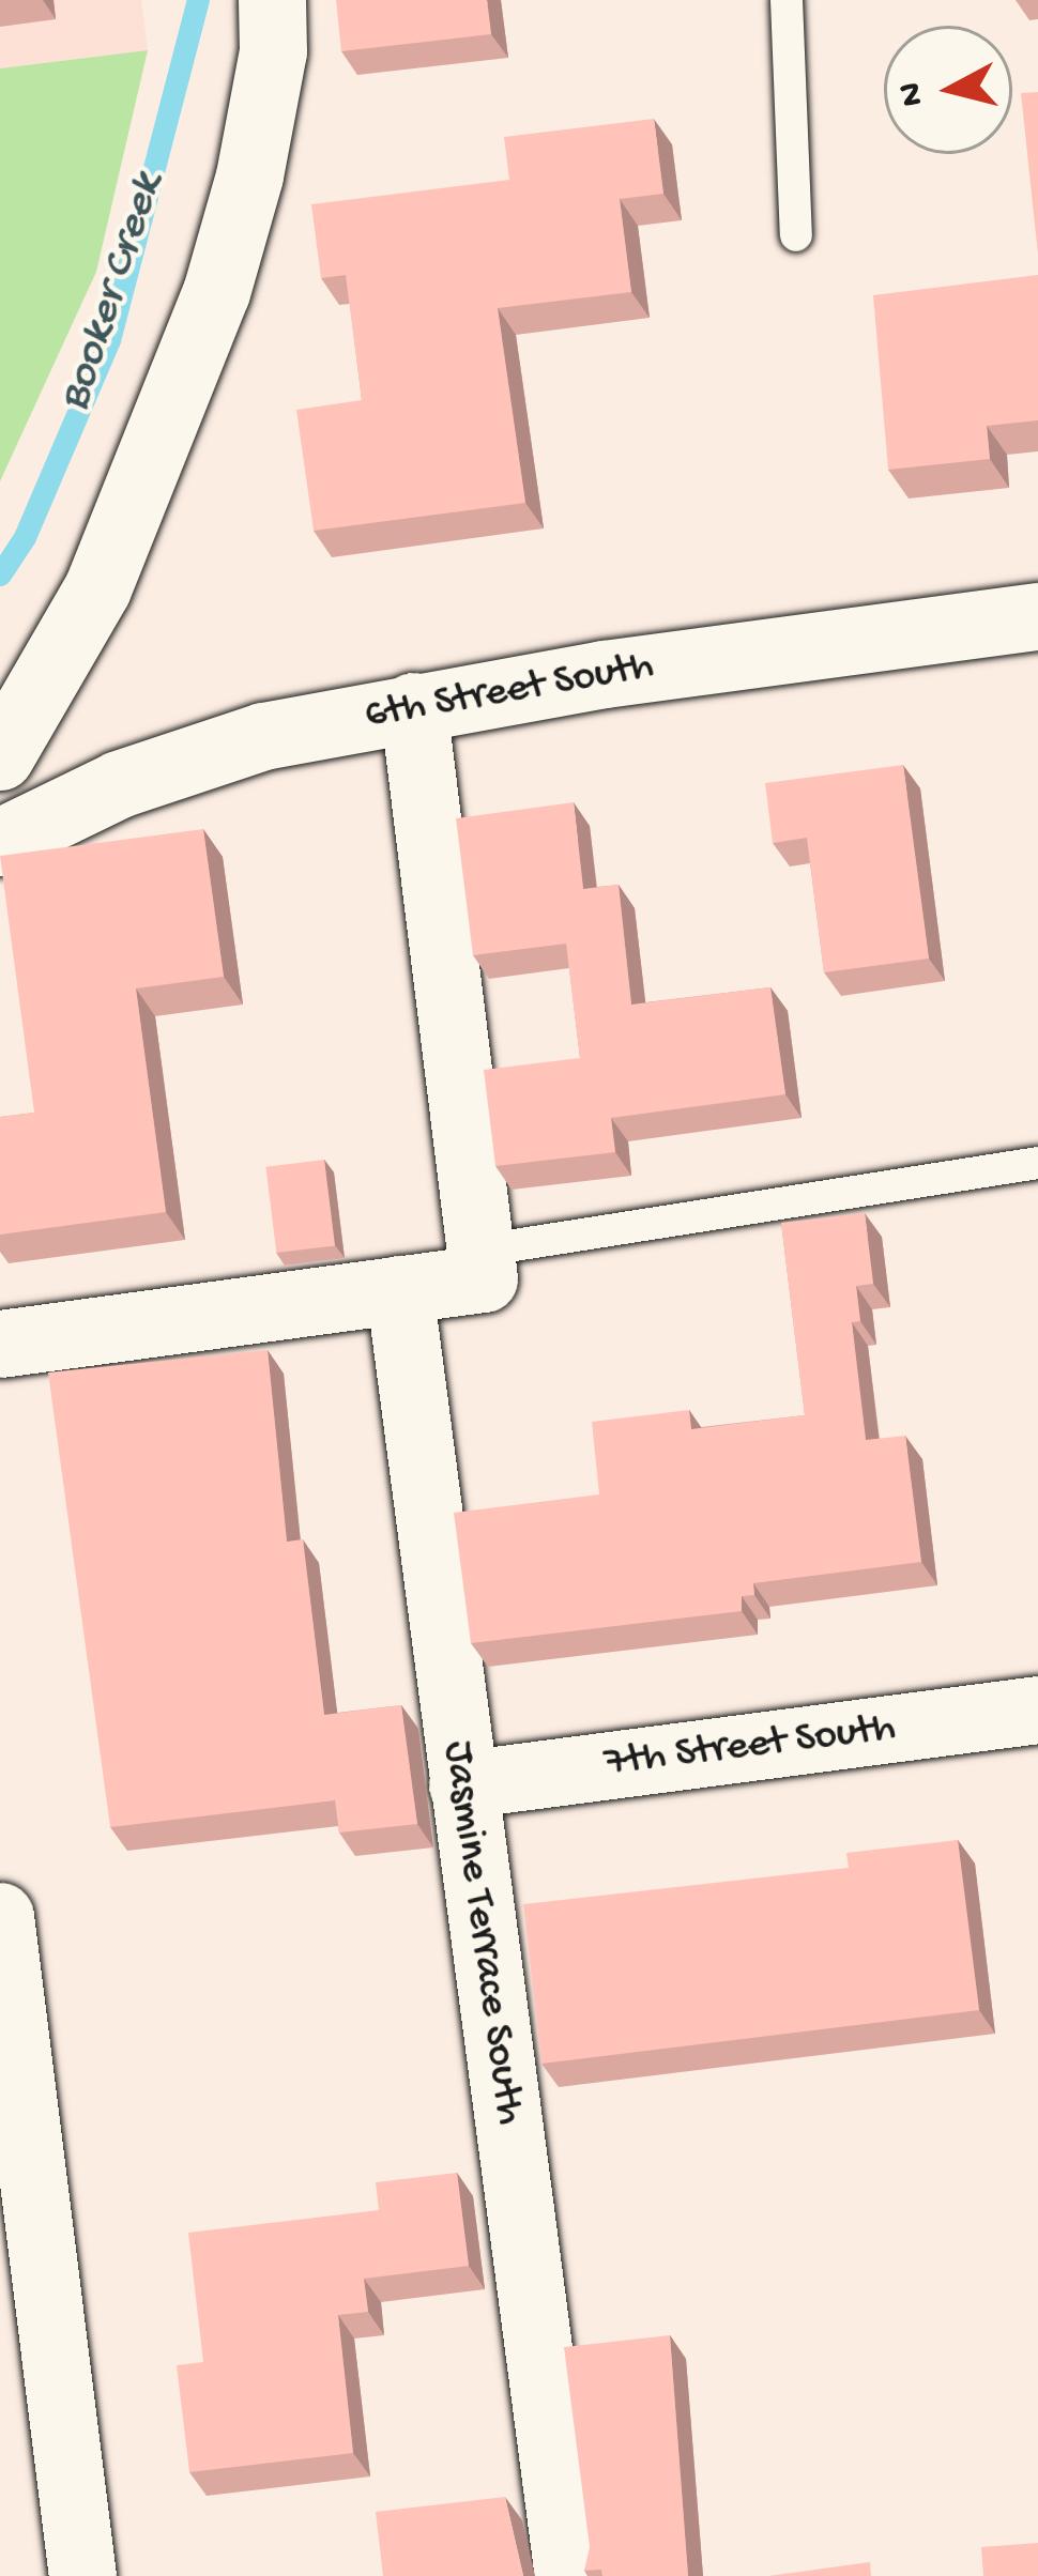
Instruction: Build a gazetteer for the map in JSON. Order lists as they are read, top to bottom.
{
  "streets": {
    "street": ["6th Street South", "7th Street South", "Jasmine Terrace South"]
  },
  "crossings": [
    ["7th Street South", "Jasmine Terrace South"]
  ],
  "water": ["Booker Creek"],
  "north": "left"
}
